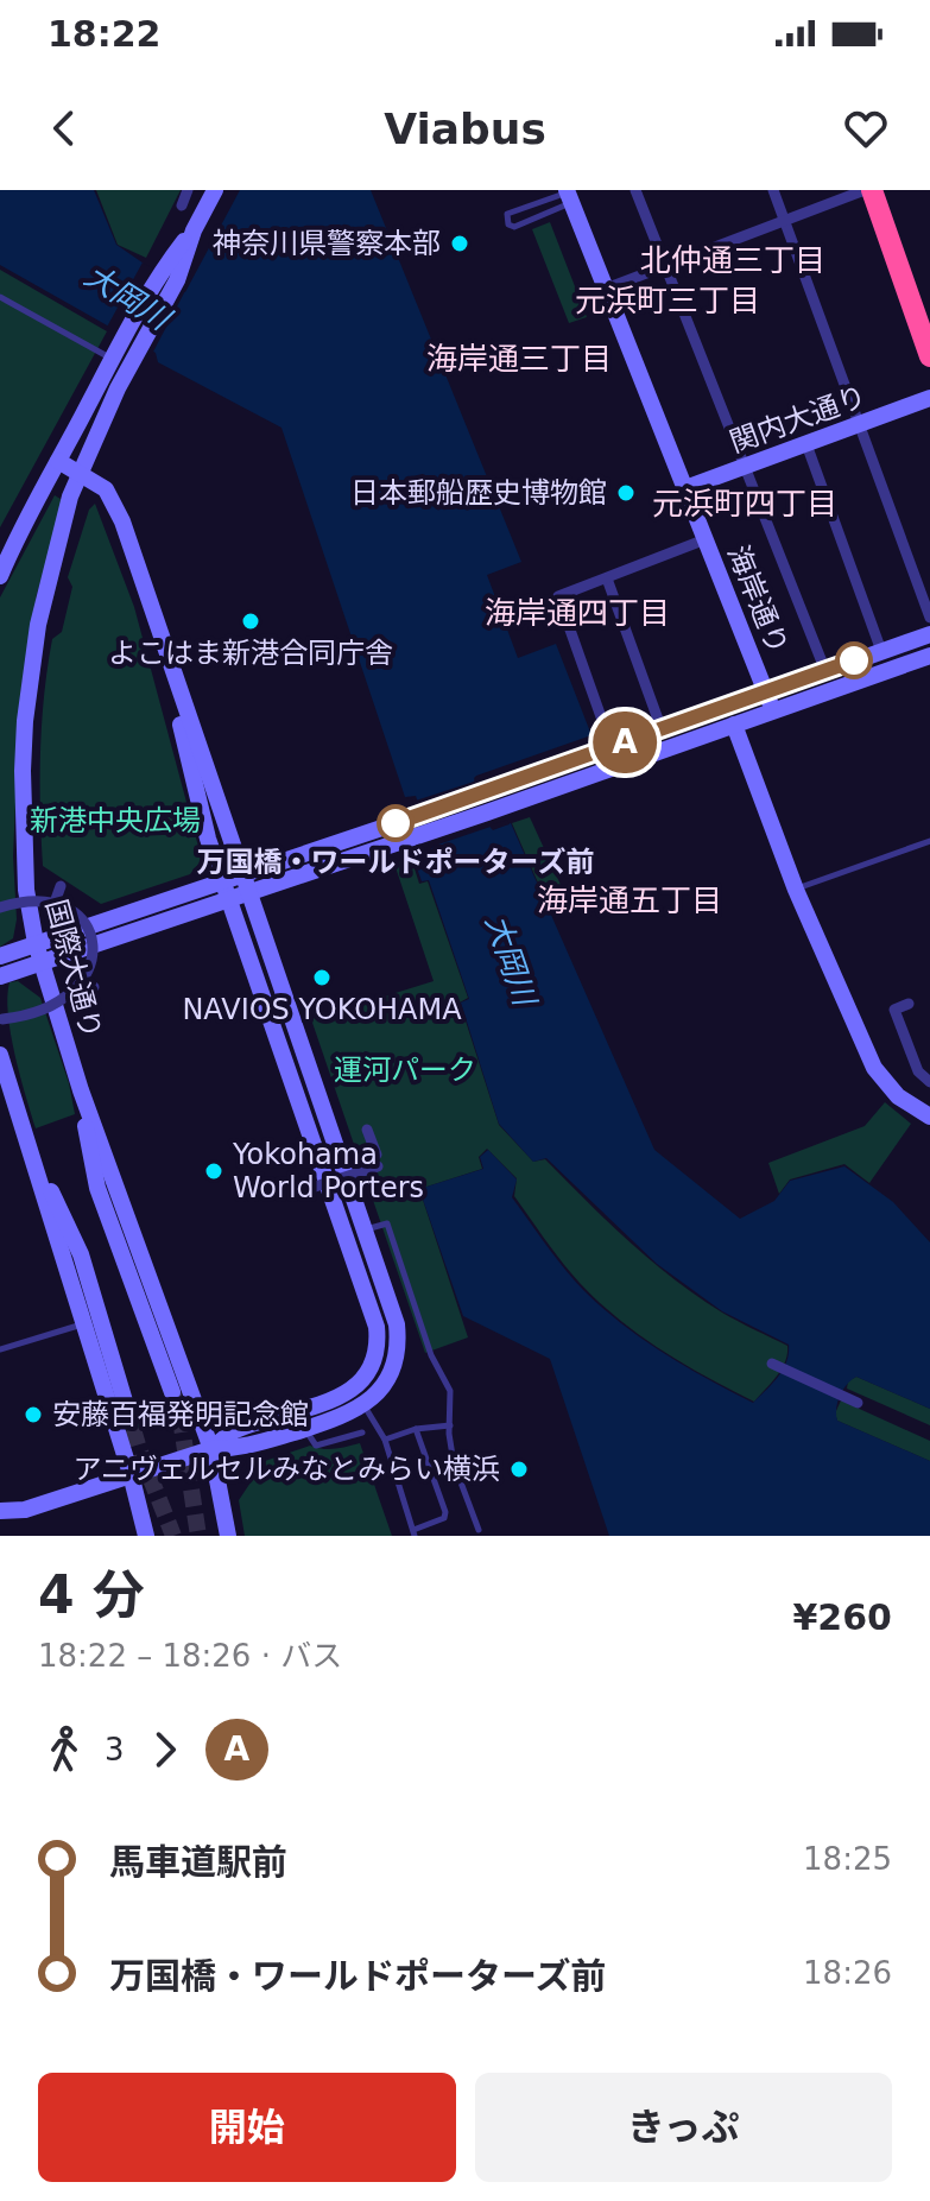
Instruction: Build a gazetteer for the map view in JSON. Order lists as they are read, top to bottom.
{
  "streets": {
    "street": ["関内大通り", "海岸通り", "国際大通り"]
  },
  "crossings": [
    ["関内大通り", "海岸通り"]
  ],
  "districts": [
    "北仲通三丁目",
    "元浜町三丁目",
    "海岸通三丁目",
    "元浜町四丁目",
    "海岸通四丁目",
    "海岸通五丁目"
  ],
  "water": ["大岡川"],
  "parks": ["新港中央広場", "運河パーク"],
  "places": [
    "神奈川県警察本部",
    "日本郵船歴史博物館",
    "よこはま新港合同庁舎",
    "万国橋・ワールドポーターズ前",
    "NAVIOS YOKOHAMA",
    "Yokohama World Porters",
    "安藤百福発明記念館",
    "アニヴェルセルみなとみらい横浜"
  ],
  "lines": ["bus line A"],
  "page": {
    "status": "18:22",
    "header": "Viabus",
    "on_map": "A",
    "heading": ["4 分", "18:22 – 18:26 · バス", "¥260"],
    "legs": ["3", "A"],
    "list": [
      {
        "name": "馬車道駅前",
        "value": "18:25"
      },
      {
        "name": "万国橋・ワールドポーターズ前",
        "value": "18:26"
      }
    ],
    "buttons": ["開始", "きっぷ"]
  }
}
